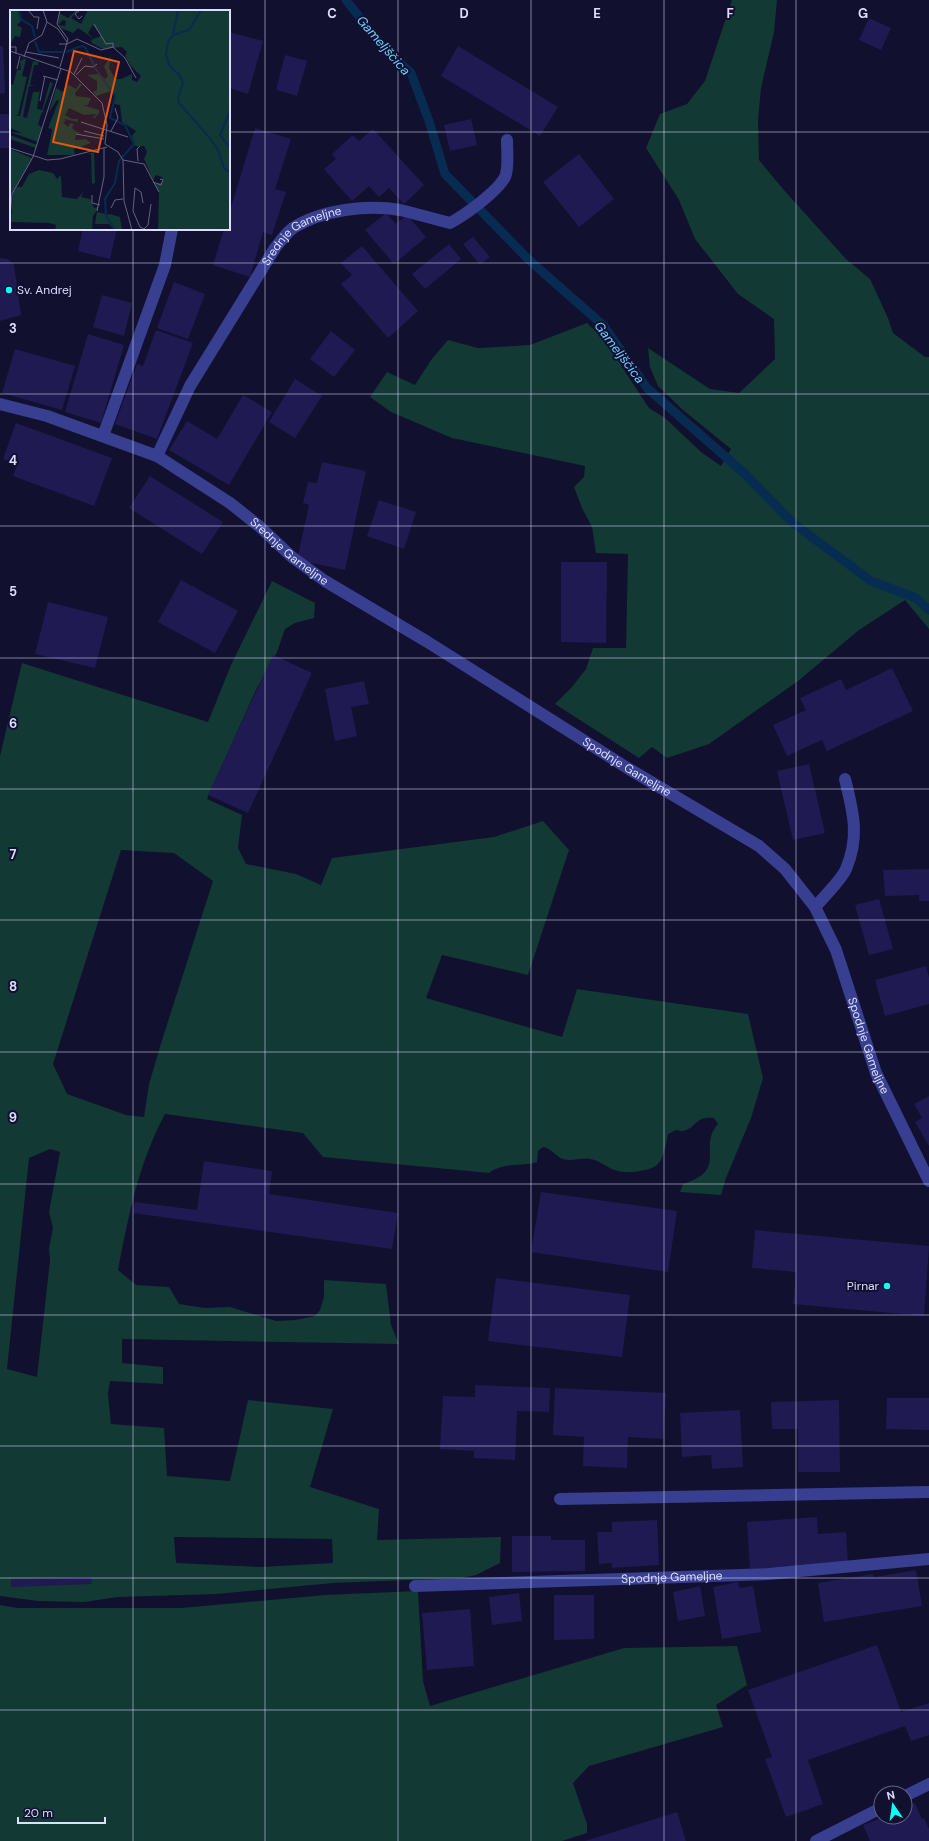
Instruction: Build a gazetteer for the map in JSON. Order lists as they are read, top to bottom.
{
  "streets": {
    "street": ["Srednje Gameljne", "Spodnje Gameljne"]
  },
  "crossings": [
    ["Srednje Gameljne", "Spodnje Gameljne"]
  ],
  "water": ["Gameljščica"],
  "places": ["Sv. Andrej", "Pirnar"],
  "scale_bar": "20 m",
  "north": "top",
  "grid": {
    "columns": [
      "C",
      "D",
      "E",
      "F",
      "G"
    ],
    "rows": [
      "3",
      "4",
      "5",
      "6",
      "7",
      "8",
      "9"
    ]
  }
}
